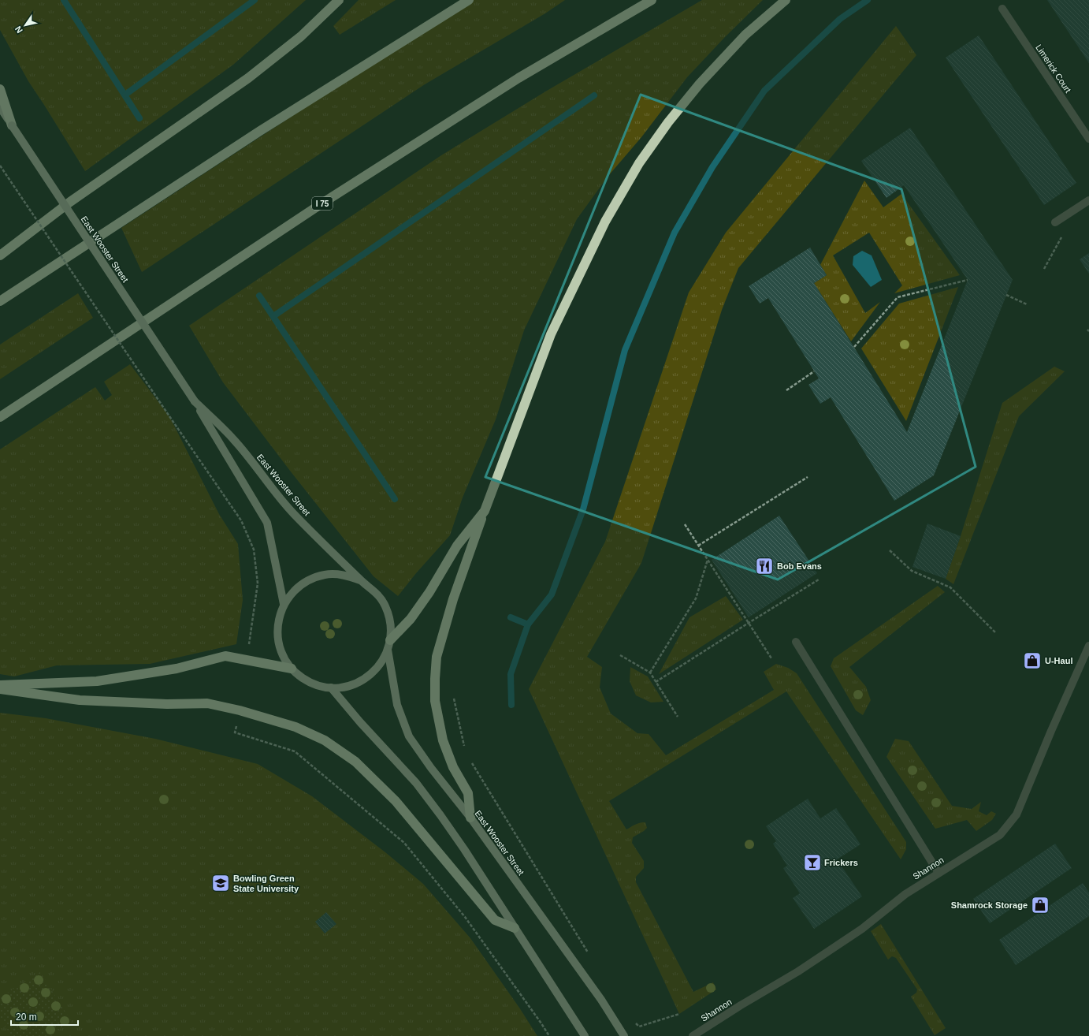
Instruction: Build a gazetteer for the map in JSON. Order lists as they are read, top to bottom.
{
  "streets": {
    "highway": ["I 75"],
    "main road": ["East Wooster Street"],
    "lane": ["Limerick Court", "Shannon"]
  },
  "places": {
    "restaurant": ["Bob Evans"],
    "shop": ["U-Haul", "Shamrock Storage"],
    "bar": ["Frickers"],
    "school or university": ["Bowling Green State University"]
  },
  "scale_bar": "20 m",
  "north": "bottom left"
}
